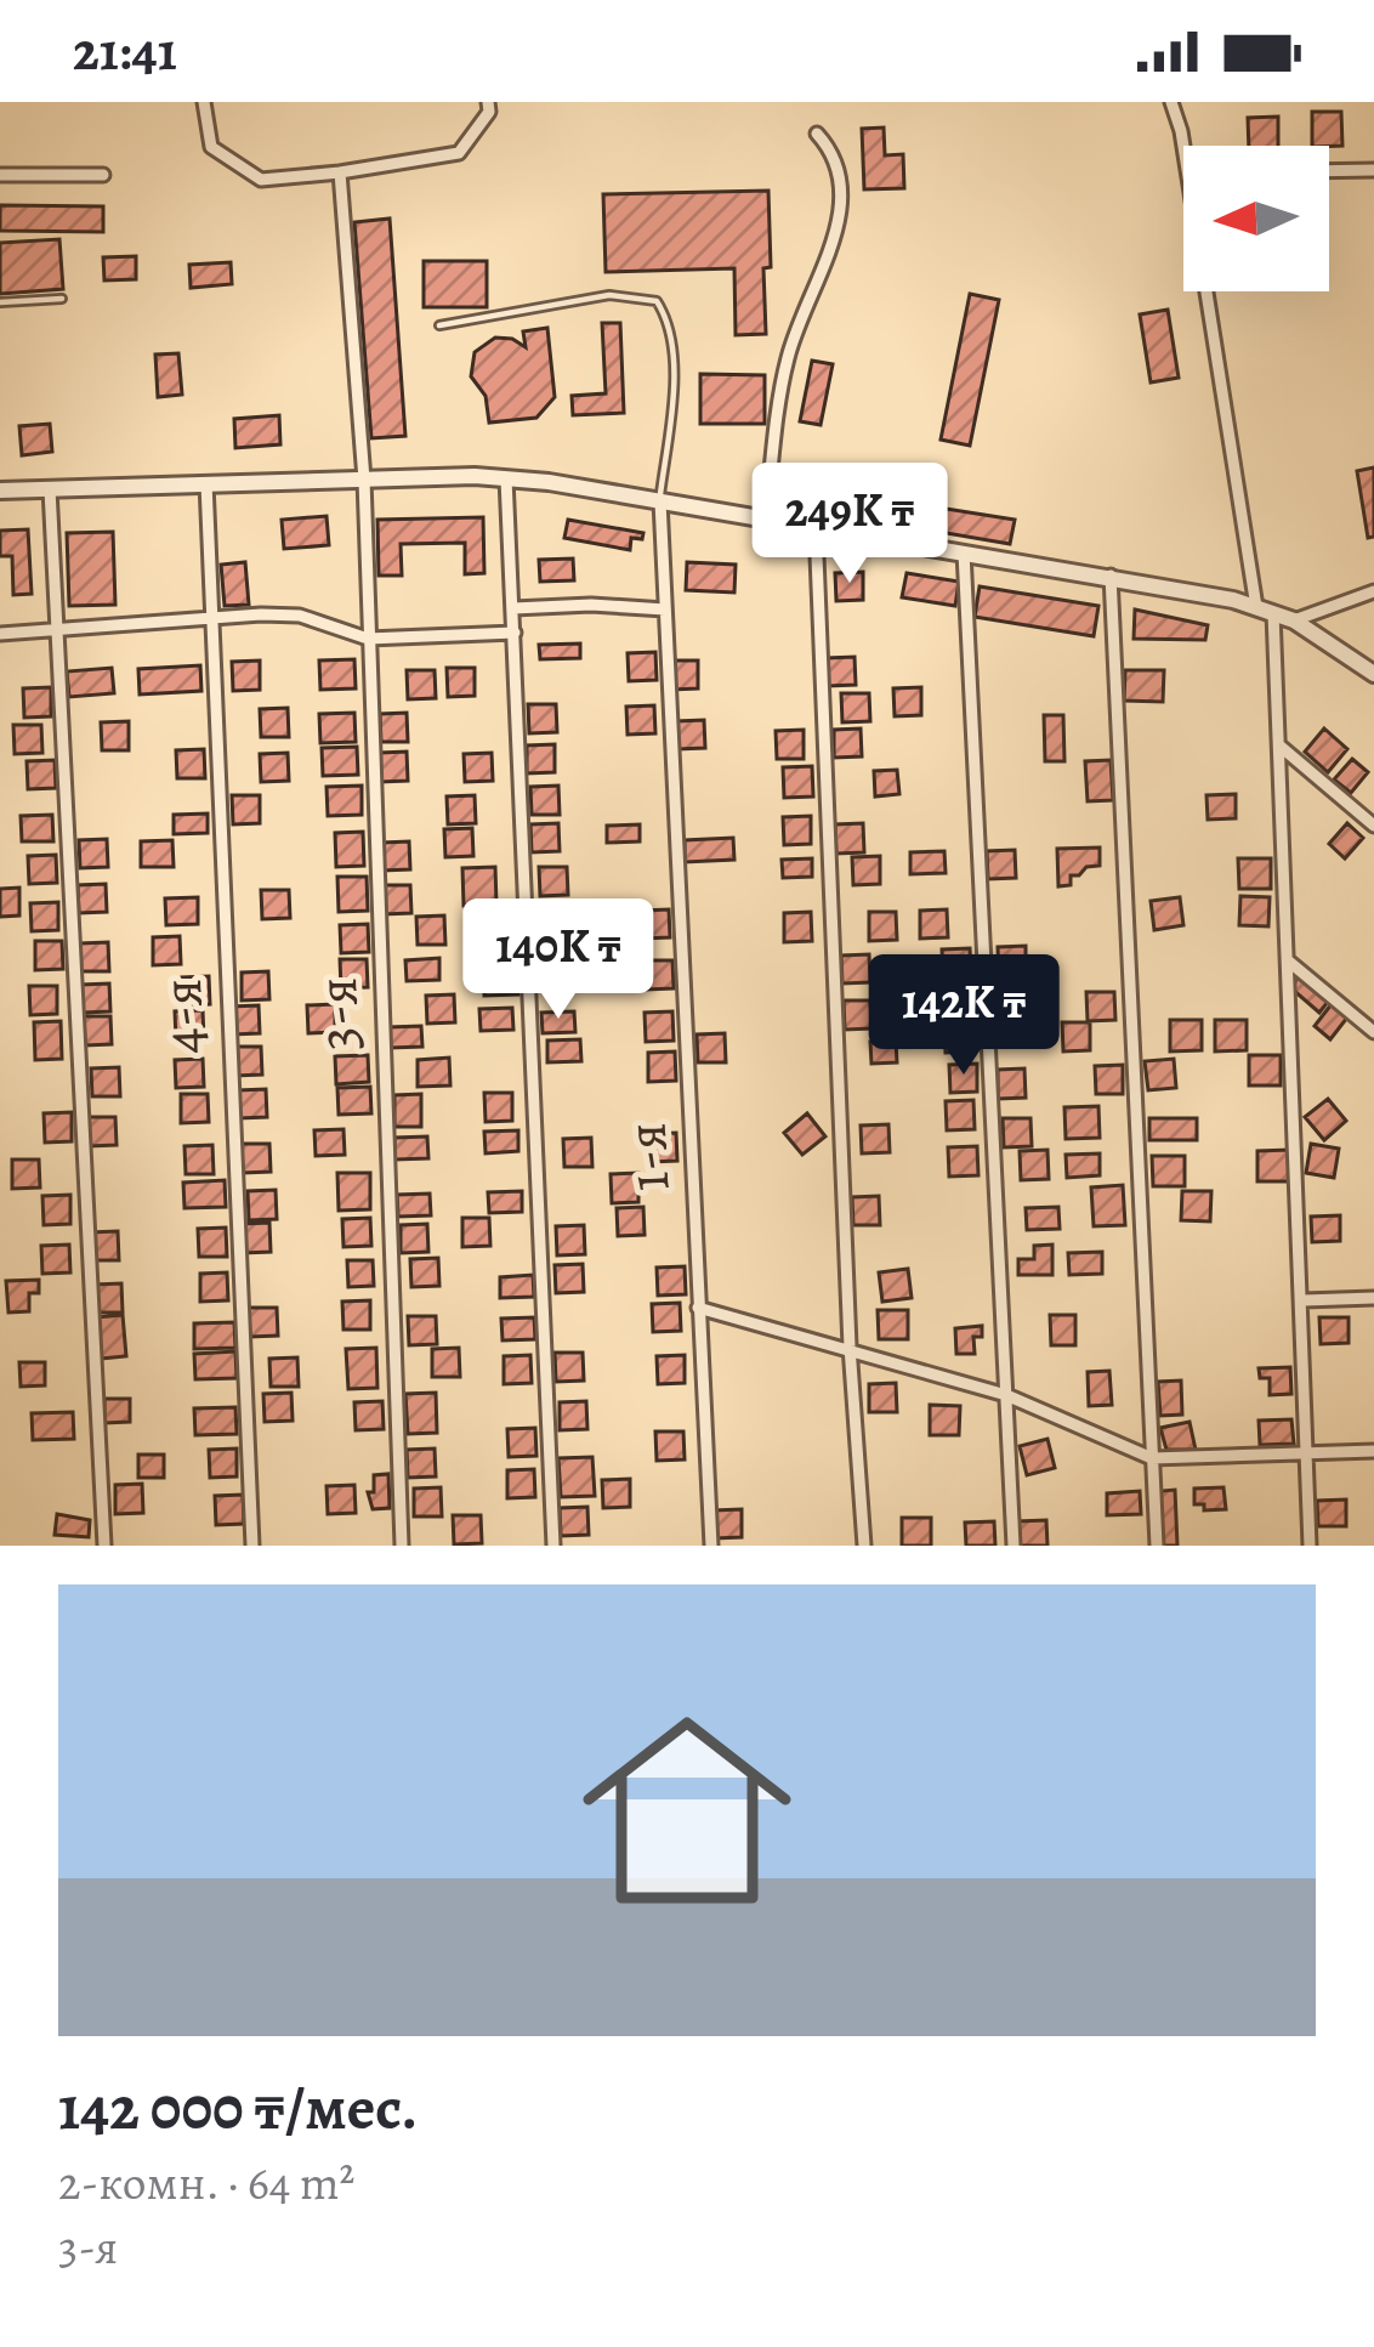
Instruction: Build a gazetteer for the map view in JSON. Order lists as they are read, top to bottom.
{
  "streets": {
    "street": ["3-я", "4-я", "1-я"]
  },
  "north": "left",
  "page": {
    "status": "21:41",
    "price": ["249K ₸", "140K ₸", "142K ₸"],
    "list": [
      {
        "name": "142 000 ₸/мес.",
        "note": "2-комн. · 64 m² · 3-я"
      }
    ]
  }
}
